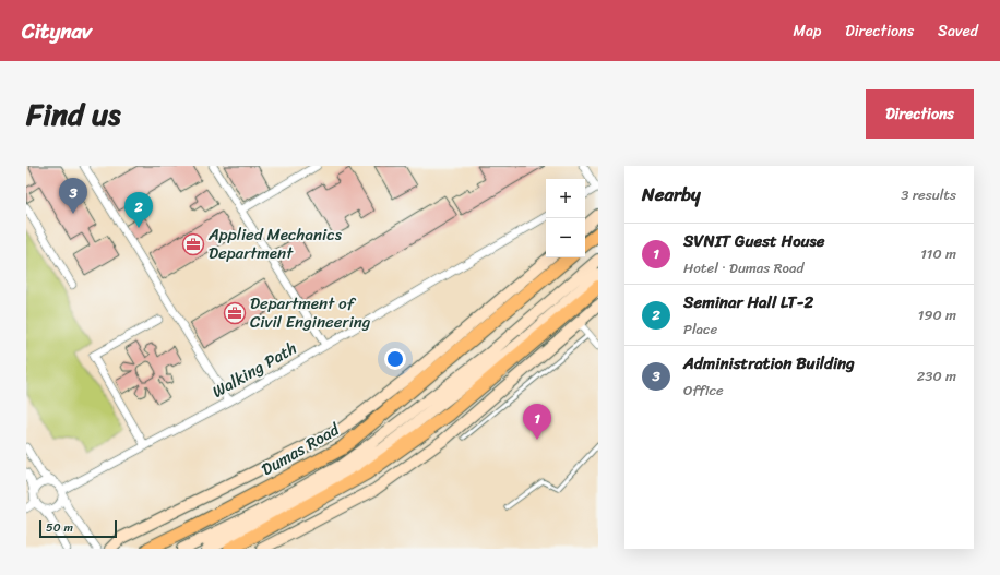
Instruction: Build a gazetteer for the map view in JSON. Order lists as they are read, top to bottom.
{
  "streets": {
    "main road": ["Dumas Road"],
    "street": ["Walking Path"]
  },
  "places": {
    "office": ["Applied Mechanics Department", "Department of Civil Engineering"]
  },
  "scale_bar": "50 m",
  "page": {
    "header": "Citynav",
    "nav": ["Map", "Directions", "Saved"],
    "title": "Find us",
    "buttons": "Directions",
    "heading": ["Nearby", "3 results"],
    "pins": ["3", "2", "1"],
    "map_buttons": ["+", "−"],
    "list": [
      {
        "mark": "1",
        "name": "SVNIT Guest House",
        "note": "Hotel · Dumas Road",
        "value": "110 m"
      },
      {
        "mark": "2",
        "name": "Seminar Hall LT-2",
        "note": "Place",
        "value": "190 m"
      },
      {
        "mark": "3",
        "name": "Administration Building",
        "note": "Office",
        "value": "230 m"
      }
    ],
    "scale": "50 m"
  }
}
